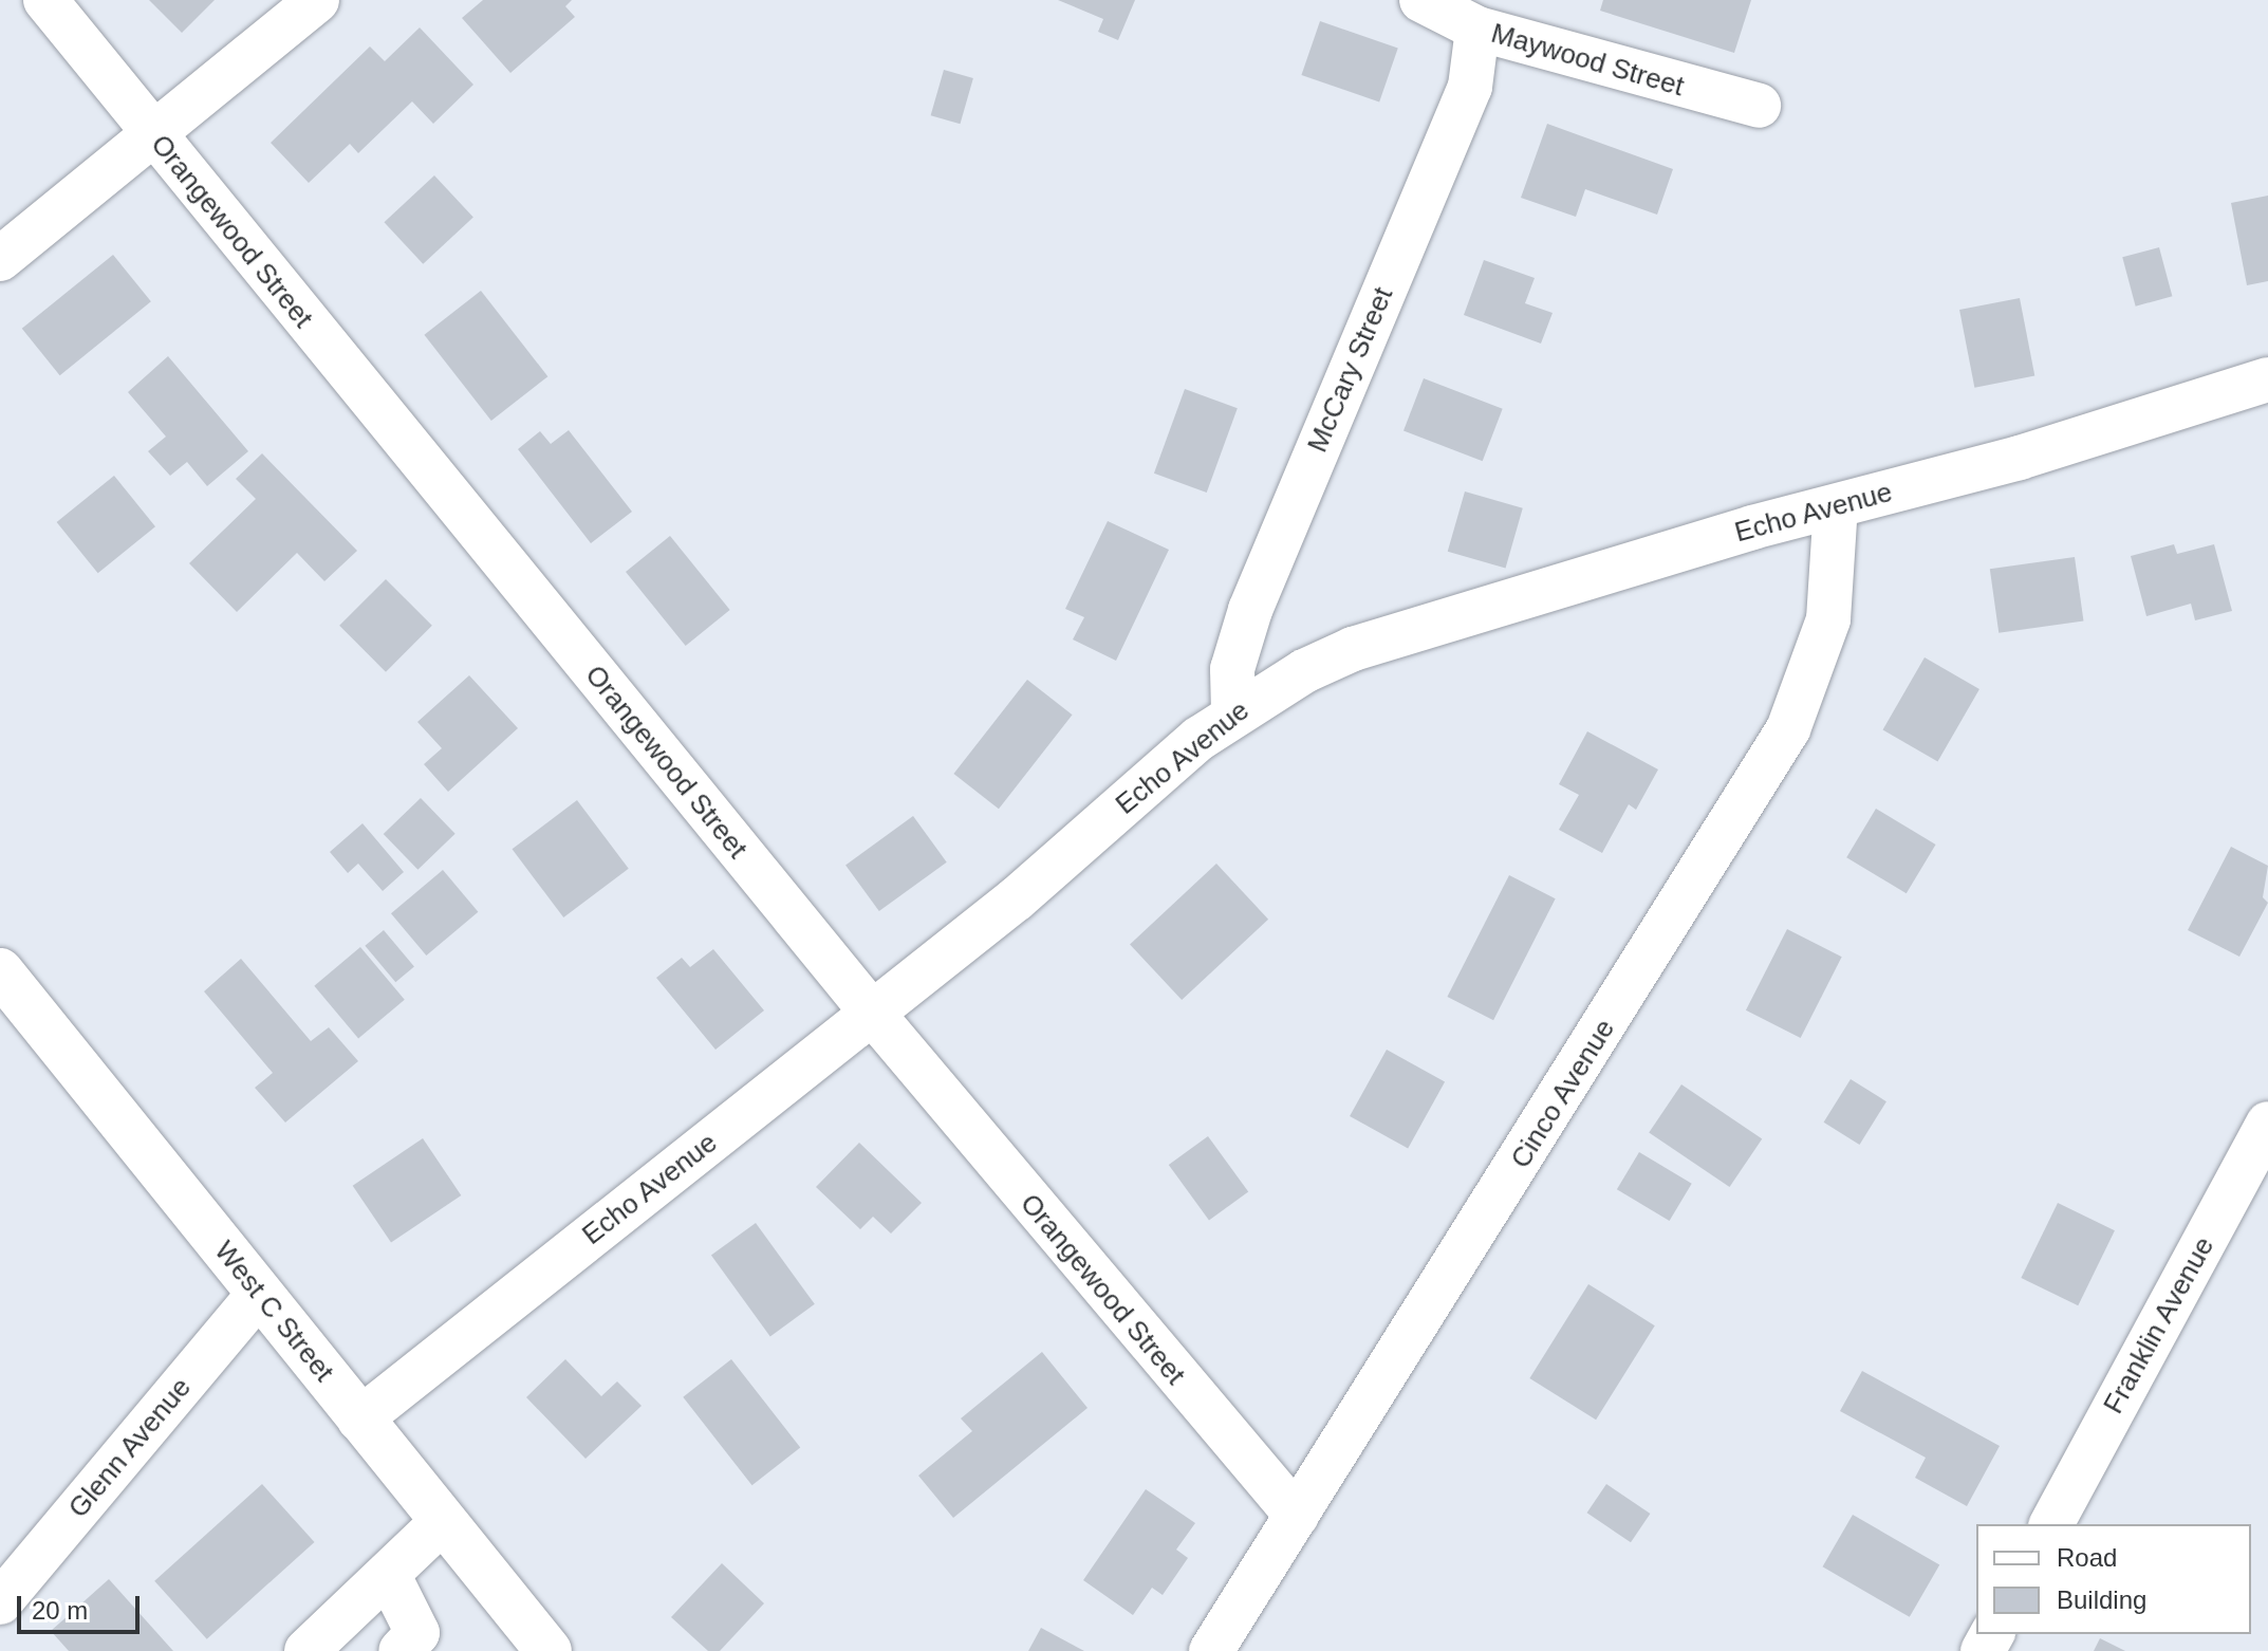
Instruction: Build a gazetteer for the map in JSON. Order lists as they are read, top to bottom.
{
  "streets": {
    "main road": ["West C Street"],
    "street": [
      "Maywood Street",
      "Orangewood Street",
      "McCary Street",
      "Echo Avenue",
      "Cinco Avenue",
      "Franklin Avenue",
      "Glenn Avenue"
    ]
  },
  "crossings": [
    ["Maywood Street", "McCary Street"],
    ["Orangewood Street", "Echo Avenue"],
    ["Orangewood Street", "Cinco Avenue"],
    ["McCary Street", "Echo Avenue"],
    ["Echo Avenue", "Cinco Avenue"],
    ["Echo Avenue", "West C Street"],
    ["West C Street", "Glenn Avenue"]
  ],
  "legend": ["Road", "Building"],
  "scale_bar": "20 m"
}
